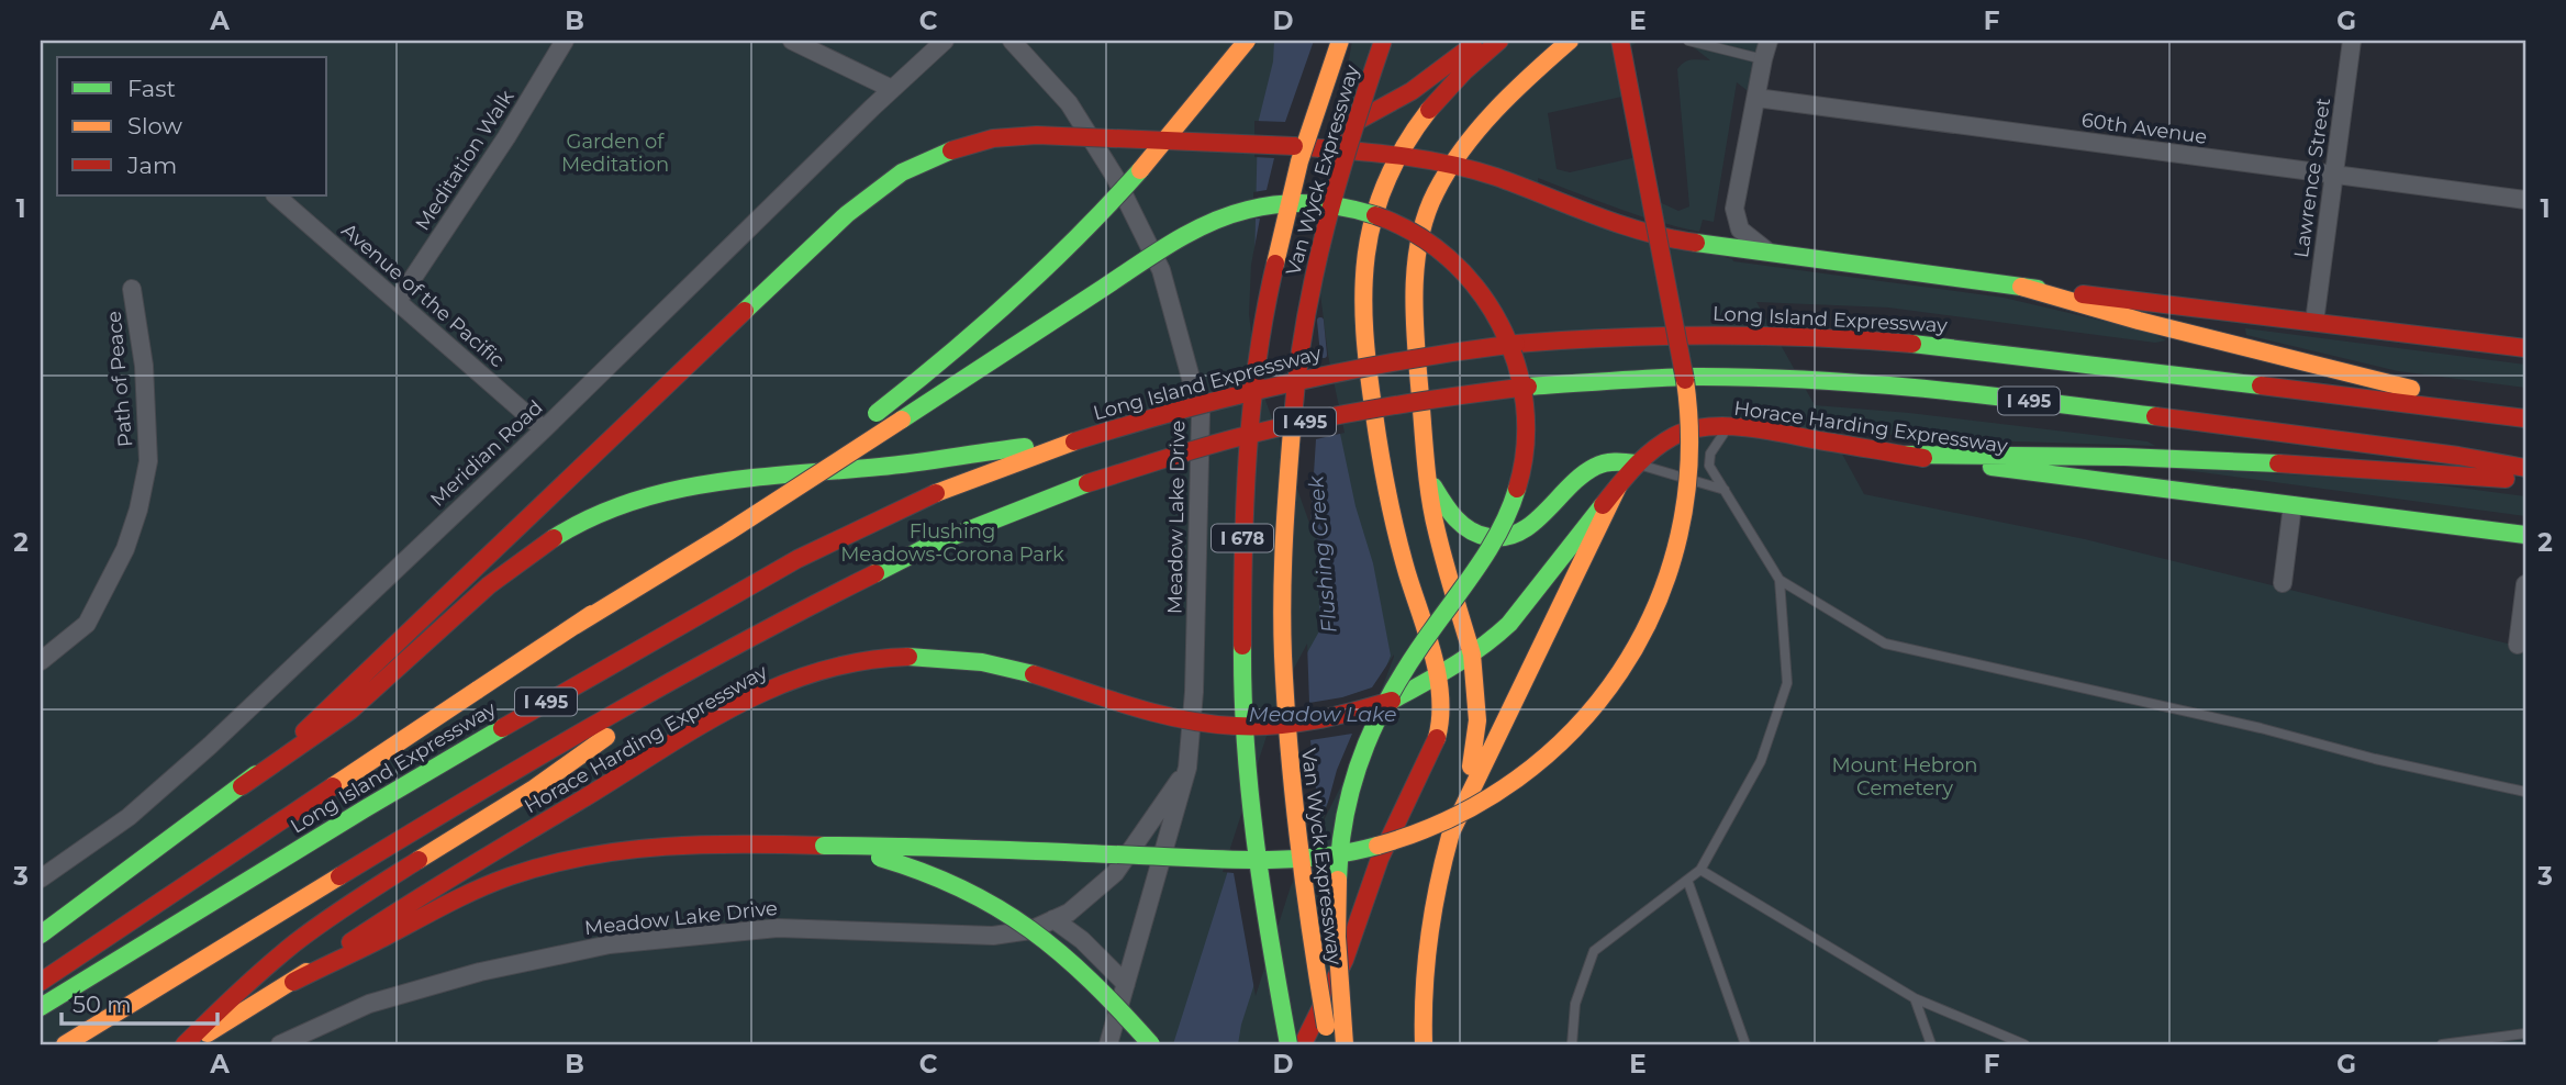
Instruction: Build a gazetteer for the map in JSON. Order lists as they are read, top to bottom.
{
  "streets": {
    "main road": [
      "Van Wyck Expressway",
      "Long Island Expressway",
      "I 495",
      "Horace Harding Expressway",
      "I 678"
    ],
    "street": [
      "60th Avenue",
      "Meditation Walk",
      "Lawrence Street",
      "Avenue of the Pacific",
      "Path of Peace",
      "Meridian Road",
      "Meadow Lake Drive"
    ]
  },
  "crossings": [
    ["60th Avenue", "Lawrence Street"],
    ["Meditation Walk", "Avenue of the Pacific"],
    ["Avenue of the Pacific", "Meridian Road"]
  ],
  "water": ["Flushing Creek", "Meadow Lake"],
  "parks": ["Garden of Meditation", "Flushing Meadows-Corona Park", "Mount Hebron Cemetery"],
  "legend": ["Fast", "Slow", "Jam"],
  "scale_bar": "50 m",
  "grid": {
    "columns": [
      "A",
      "B",
      "C",
      "D",
      "E",
      "F",
      "G"
    ],
    "rows": ["1", "2", "3"]
  }
}
